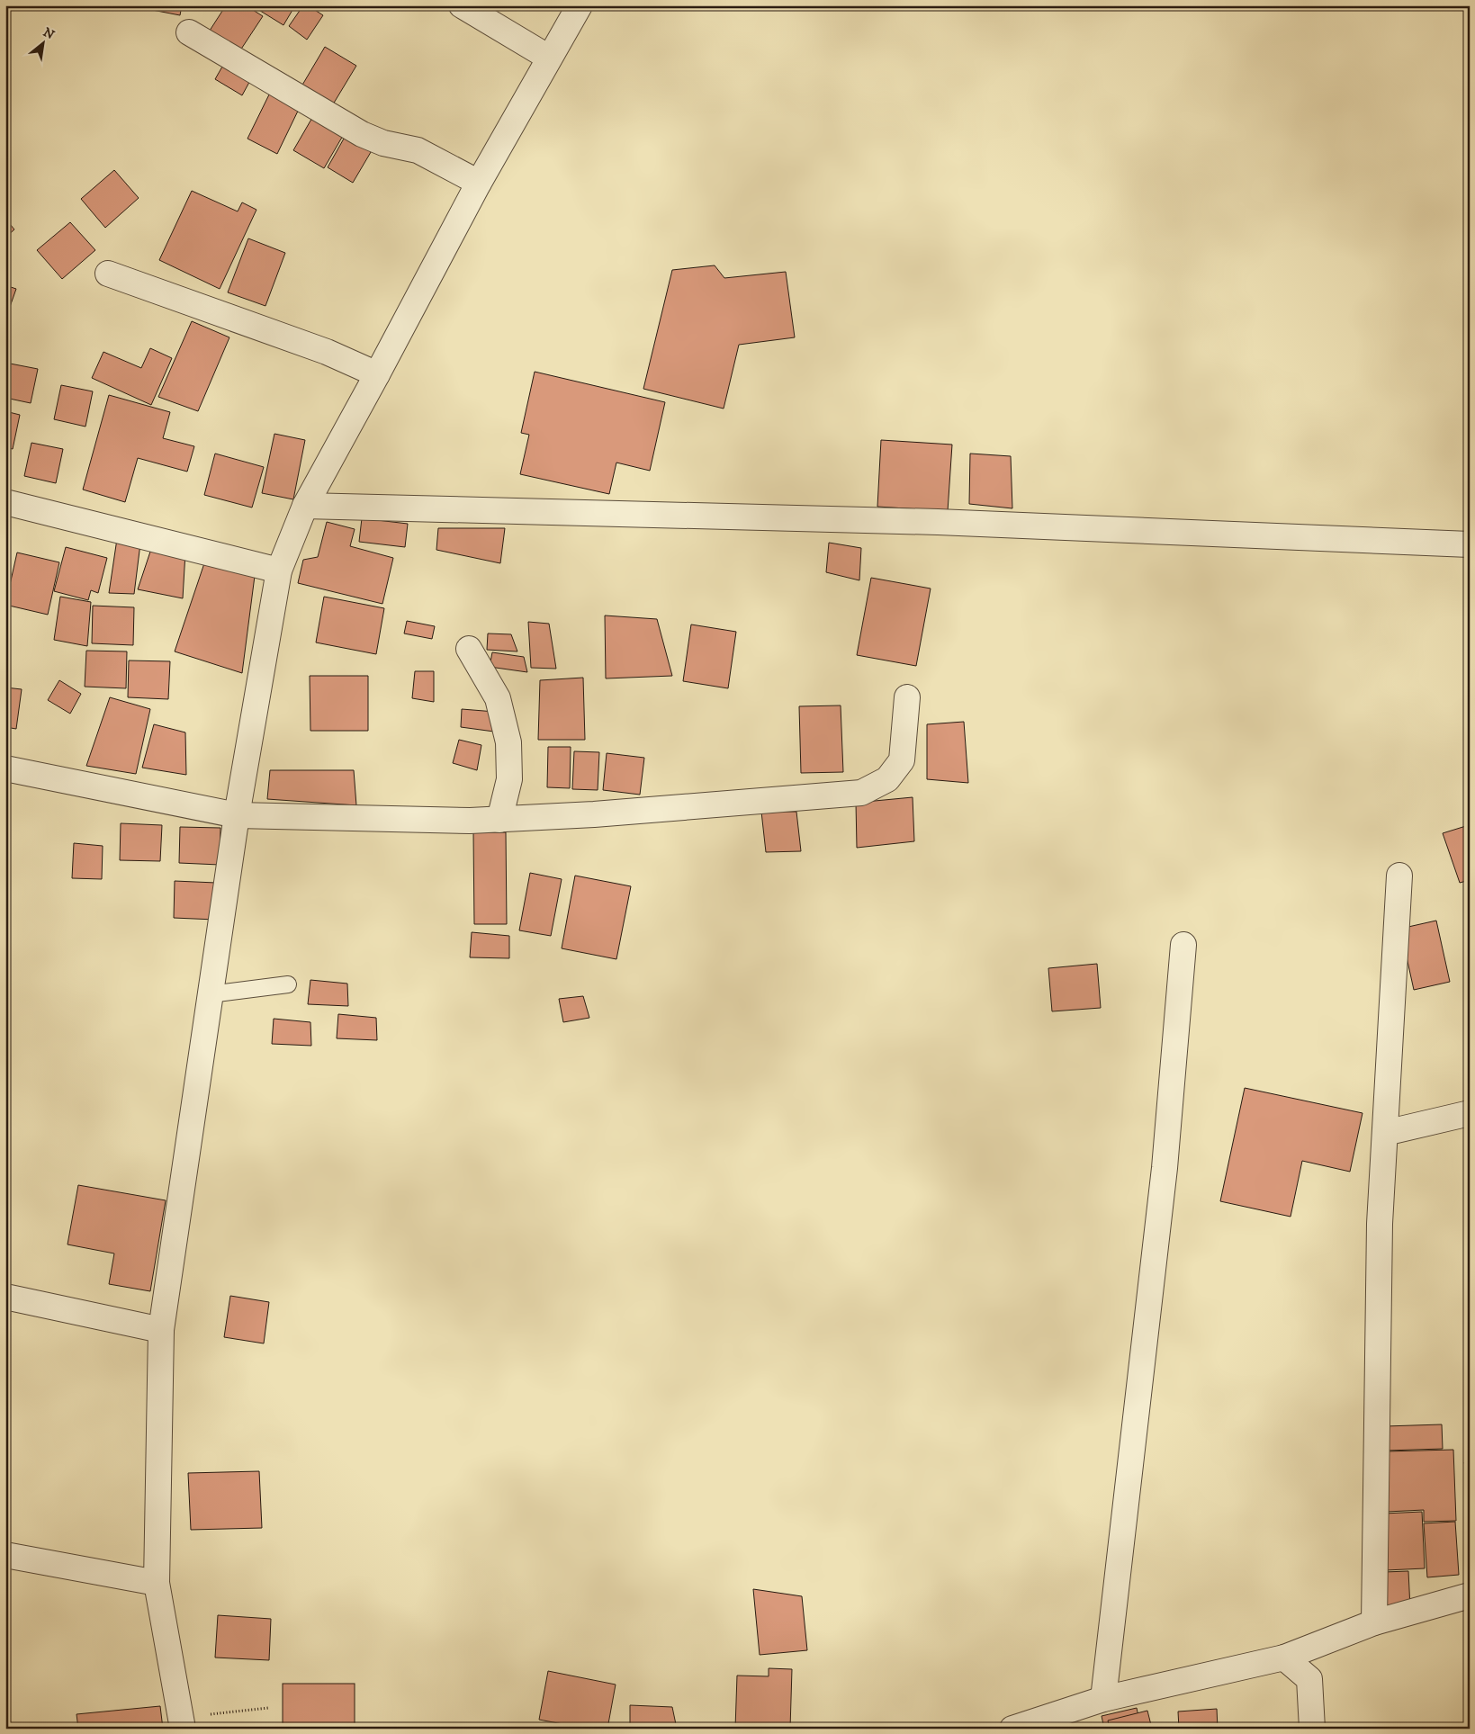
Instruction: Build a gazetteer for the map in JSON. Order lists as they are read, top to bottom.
{
  "north": "top right"
}
